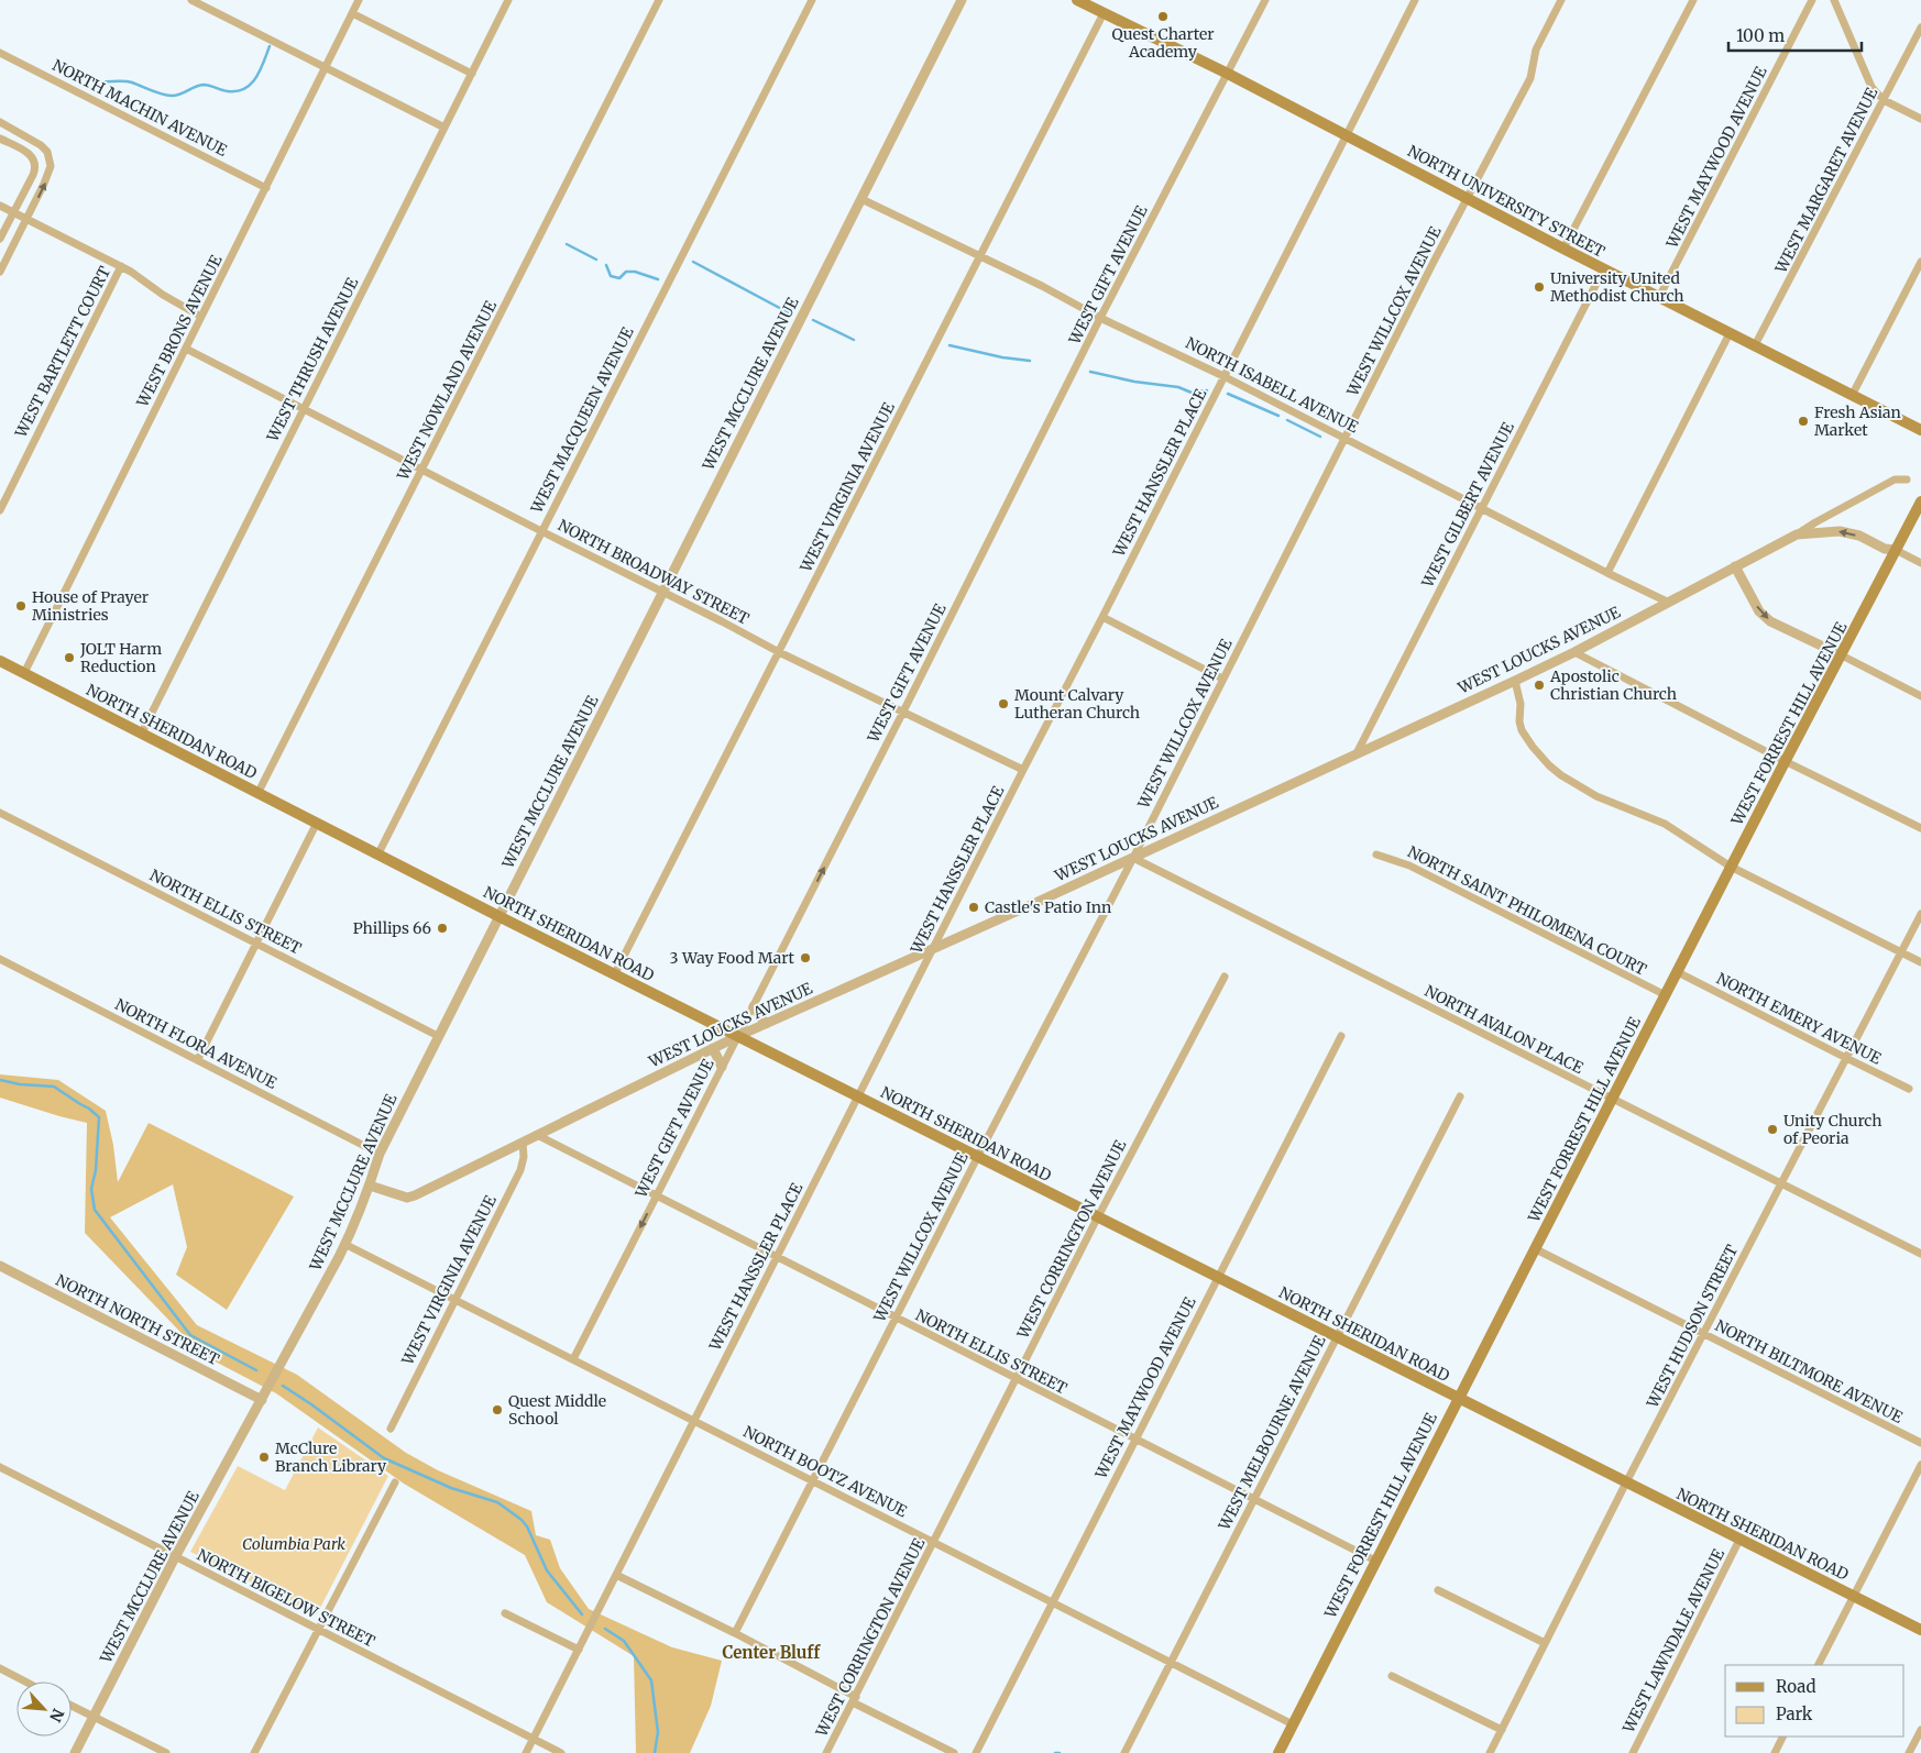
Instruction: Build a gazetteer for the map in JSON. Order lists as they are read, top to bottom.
{
  "streets": {
    "main road": ["NORTH UNIVERSITY STREET", "WEST FORREST HILL AVENUE", "NORTH SHERIDAN ROAD"],
    "street": [
      "NORTH MACHIN AVENUE",
      "WEST MAYWOOD AVENUE",
      "WEST MARGARET AVENUE",
      "WEST GIFT AVENUE",
      "WEST WILLCOX AVENUE",
      "WEST BRONS AVENUE",
      "WEST BARTLETT COURT",
      "WEST THRUSH AVENUE",
      "WEST MCCLURE AVENUE",
      "NORTH ISABELL AVENUE",
      "WEST NOWLAND AVENUE",
      "WEST MACQUEEN AVENUE",
      "WEST HANSSLER PLACE",
      "WEST VIRGINIA AVENUE",
      "WEST GILBERT AVENUE",
      "NORTH BROADWAY STREET",
      "WEST LOUCKS AVENUE",
      "NORTH SAINT PHILOMENA COURT",
      "NORTH ELLIS STREET",
      "NORTH EMERY AVENUE",
      "NORTH AVALON PLACE",
      "NORTH FLORA AVENUE",
      "WEST CORRINGTON AVENUE",
      "NORTH NORTH STREET",
      "WEST HUDSON STREET",
      "NORTH BILTMORE AVENUE",
      "WEST MELBOURNE AVENUE",
      "NORTH BOOTZ AVENUE",
      "NORTH BIGELOW STREET",
      "WEST LAWNDALE AVENUE"
    ]
  },
  "crossings": [
    ["NORTH MACHIN AVENUE", "WEST BRONS AVENUE"],
    ["WEST MAYWOOD AVENUE", "NORTH UNIVERSITY STREET"],
    ["WEST MAYWOOD AVENUE", "NORTH SHERIDAN ROAD"],
    ["WEST MAYWOOD AVENUE", "NORTH ELLIS STREET"],
    ["WEST MAYWOOD AVENUE", "NORTH BOOTZ AVENUE"],
    ["WEST MARGARET AVENUE", "NORTH UNIVERSITY STREET"],
    ["NORTH UNIVERSITY STREET", "WEST GIFT AVENUE"],
    ["NORTH UNIVERSITY STREET", "WEST WILLCOX AVENUE"],
    ["NORTH UNIVERSITY STREET", "WEST HANSSLER PLACE"],
    ["NORTH UNIVERSITY STREET", "WEST VIRGINIA AVENUE"],
    ["NORTH UNIVERSITY STREET", "WEST GILBERT AVENUE"],
    ["WEST GIFT AVENUE", "NORTH ISABELL AVENUE"],
    ["WEST GIFT AVENUE", "NORTH BROADWAY STREET"],
    ["WEST GIFT AVENUE", "WEST LOUCKS AVENUE"],
    ["WEST GIFT AVENUE", "NORTH SHERIDAN ROAD"],
    ["WEST GIFT AVENUE", "NORTH ELLIS STREET"],
    ["WEST GIFT AVENUE", "NORTH BOOTZ AVENUE"],
    ["WEST WILLCOX AVENUE", "NORTH ISABELL AVENUE"],
    ["WEST WILLCOX AVENUE", "WEST LOUCKS AVENUE"],
    ["WEST WILLCOX AVENUE", "NORTH SHERIDAN ROAD"],
    ["WEST WILLCOX AVENUE", "NORTH ELLIS STREET"],
    ["WEST WILLCOX AVENUE", "NORTH AVALON PLACE"],
    ["WEST WILLCOX AVENUE", "NORTH BOOTZ AVENUE"],
    ["WEST BRONS AVENUE", "NORTH BROADWAY STREET"],
    ["WEST BRONS AVENUE", "NORTH SHERIDAN ROAD"],
    ["WEST THRUSH AVENUE", "NORTH BROADWAY STREET"],
    ["WEST THRUSH AVENUE", "NORTH SHERIDAN ROAD"],
    ["WEST MCCLURE AVENUE", "NORTH ISABELL AVENUE"],
    ["WEST MCCLURE AVENUE", "NORTH BROADWAY STREET"],
    ["WEST MCCLURE AVENUE", "WEST LOUCKS AVENUE"],
    ["WEST MCCLURE AVENUE", "NORTH SHERIDAN ROAD"],
    ["WEST MCCLURE AVENUE", "NORTH ELLIS STREET"],
    ["WEST MCCLURE AVENUE", "NORTH FLORA AVENUE"],
    ["WEST MCCLURE AVENUE", "NORTH NORTH STREET"],
    ["WEST MCCLURE AVENUE", "NORTH BOOTZ AVENUE"],
    ["WEST MCCLURE AVENUE", "NORTH BIGELOW STREET"],
    ["NORTH ISABELL AVENUE", "WEST HANSSLER PLACE"],
    ["NORTH ISABELL AVENUE", "WEST VIRGINIA AVENUE"],
    ["NORTH ISABELL AVENUE", "WEST GILBERT AVENUE"],
    ["NORTH ISABELL AVENUE", "WEST LOUCKS AVENUE"],
    ["WEST NOWLAND AVENUE", "NORTH BROADWAY STREET"],
    ["WEST NOWLAND AVENUE", "NORTH SHERIDAN ROAD"],
    ["WEST MACQUEEN AVENUE", "NORTH BROADWAY STREET"],
    ["WEST MACQUEEN AVENUE", "NORTH SHERIDAN ROAD"],
    ["WEST HANSSLER PLACE", "NORTH BROADWAY STREET"],
    ["WEST HANSSLER PLACE", "WEST LOUCKS AVENUE"],
    ["WEST HANSSLER PLACE", "NORTH SHERIDAN ROAD"],
    ["WEST HANSSLER PLACE", "NORTH ELLIS STREET"],
    ["WEST HANSSLER PLACE", "NORTH BOOTZ AVENUE"],
    ["WEST HANSSLER PLACE", "NORTH BIGELOW STREET"],
    ["WEST VIRGINIA AVENUE", "NORTH BROADWAY STREET"],
    ["WEST VIRGINIA AVENUE", "WEST LOUCKS AVENUE"],
    ["WEST VIRGINIA AVENUE", "NORTH SHERIDAN ROAD"],
    ["WEST VIRGINIA AVENUE", "NORTH BOOTZ AVENUE"],
    ["WEST GILBERT AVENUE", "WEST LOUCKS AVENUE"],
    ["WEST LOUCKS AVENUE", "NORTH SHERIDAN ROAD"],
    ["WEST LOUCKS AVENUE", "NORTH ELLIS STREET"],
    ["WEST LOUCKS AVENUE", "NORTH AVALON PLACE"],
    ["WEST FORREST HILL AVENUE", "NORTH SHERIDAN ROAD"],
    ["WEST FORREST HILL AVENUE", "NORTH SAINT PHILOMENA COURT"],
    ["WEST FORREST HILL AVENUE", "NORTH ELLIS STREET"],
    ["WEST FORREST HILL AVENUE", "NORTH EMERY AVENUE"],
    ["WEST FORREST HILL AVENUE", "NORTH AVALON PLACE"],
    ["WEST FORREST HILL AVENUE", "NORTH BILTMORE AVENUE"],
    ["WEST FORREST HILL AVENUE", "NORTH BOOTZ AVENUE"],
    ["NORTH SHERIDAN ROAD", "WEST CORRINGTON AVENUE"],
    ["NORTH SHERIDAN ROAD", "WEST HUDSON STREET"],
    ["NORTH SHERIDAN ROAD", "WEST MELBOURNE AVENUE"],
    ["NORTH SHERIDAN ROAD", "WEST LAWNDALE AVENUE"],
    ["NORTH ELLIS STREET", "WEST CORRINGTON AVENUE"],
    ["NORTH ELLIS STREET", "WEST MELBOURNE AVENUE"],
    ["NORTH EMERY AVENUE", "WEST HUDSON STREET"],
    ["NORTH AVALON PLACE", "WEST HUDSON STREET"],
    ["WEST CORRINGTON AVENUE", "NORTH BOOTZ AVENUE"],
    ["WEST HUDSON STREET", "NORTH BILTMORE AVENUE"],
    ["WEST MELBOURNE AVENUE", "NORTH BOOTZ AVENUE"]
  ],
  "districts": ["Center Bluff"],
  "parks": ["Columbia Park"],
  "places": [
    "Quest Charter Academy",
    "University United Methodist Church",
    "Fresh Asian Market",
    "House of Prayer Ministries",
    "JOLT Harm Reduction",
    "Apostolic Christian Church",
    "Mount Calvary Lutheran Church",
    "Castle's Patio Inn",
    "Phillips 66",
    "3 Way Food Mart",
    "Unity Church of Peoria",
    "Quest Middle School",
    "McClure Branch Library"
  ],
  "legend": ["Road", "Park"],
  "scale_bar": "100 m",
  "north": "bottom right"
}
